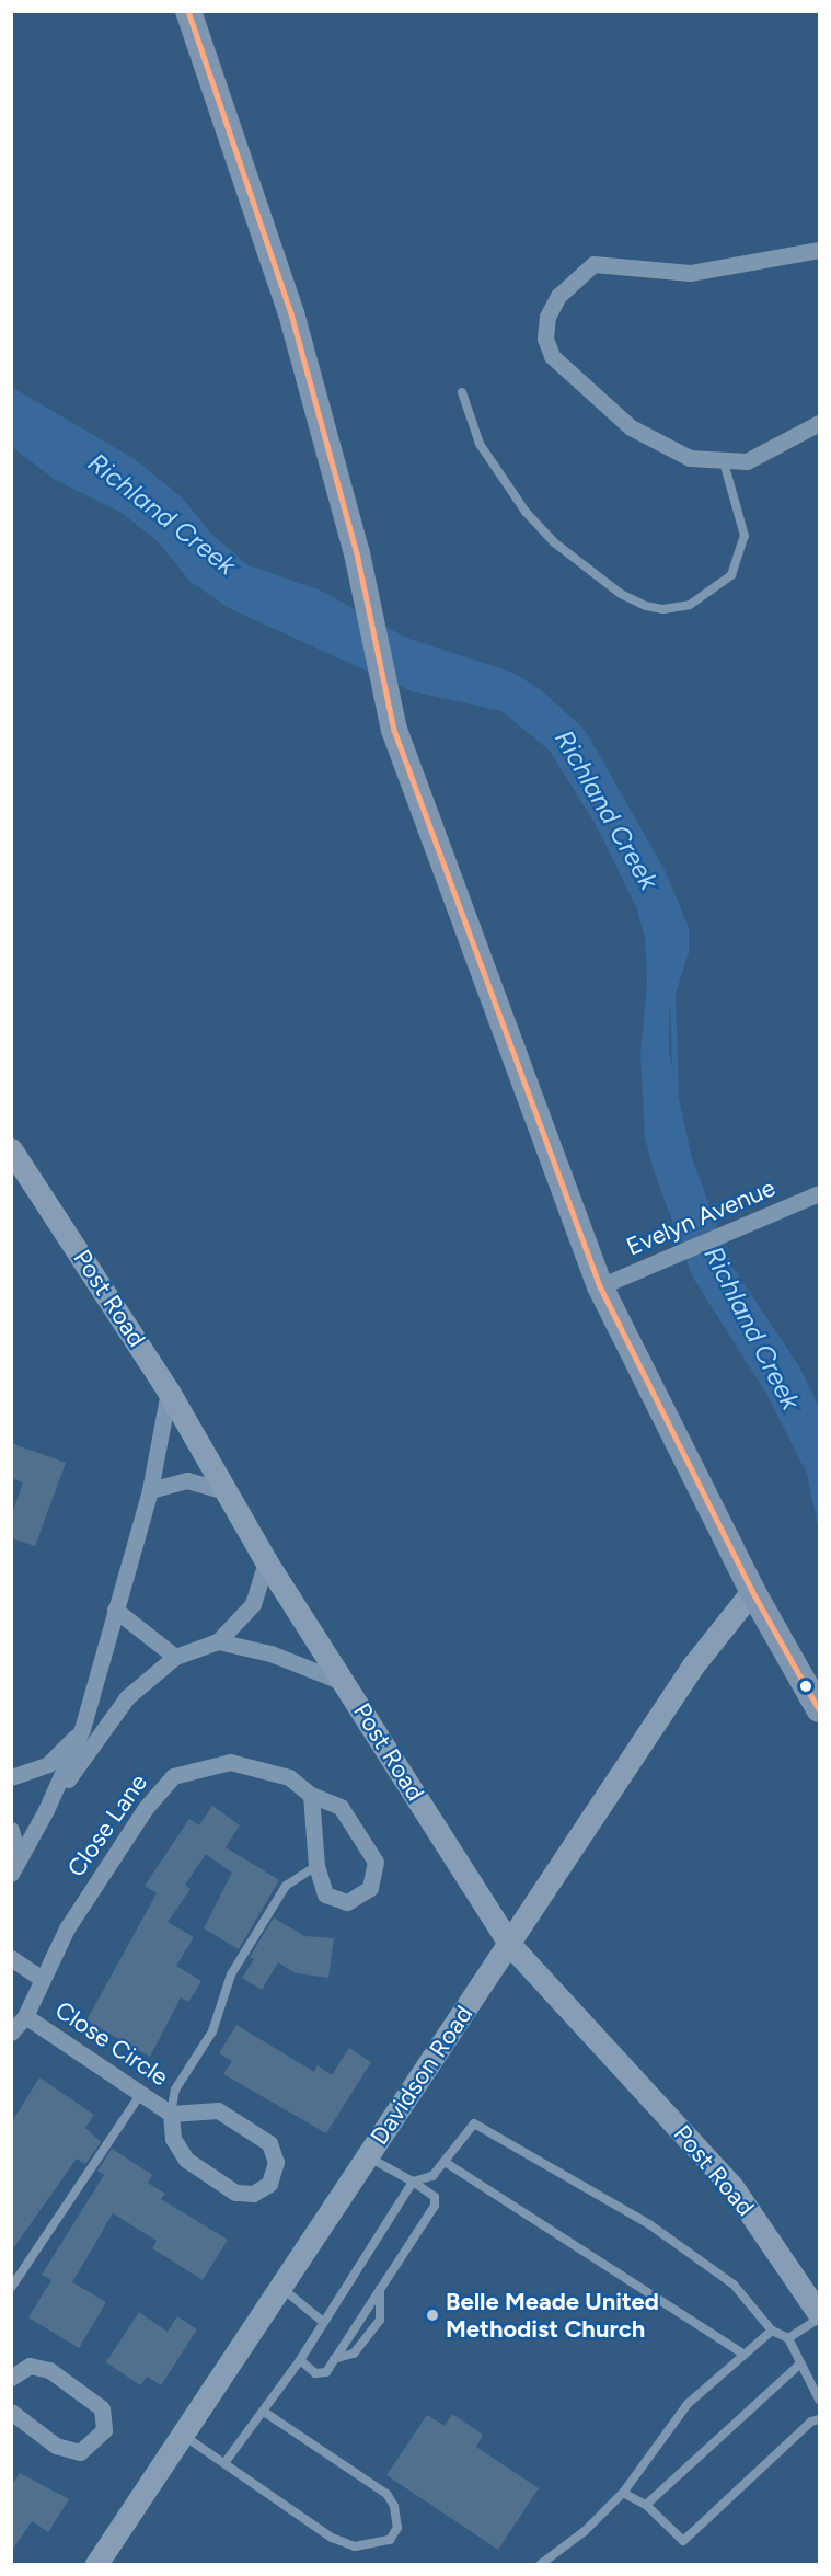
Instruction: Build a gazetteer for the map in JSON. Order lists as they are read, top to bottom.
{
  "streets": {
    "street": [
      "Evelyn Avenue",
      "Post Road",
      "Close Lane",
      "Close Circle",
      "Davidson Road"
    ]
  },
  "crossings": [
    ["Post Road", "Davidson Road"],
    ["Close Lane", "Close Circle"]
  ],
  "water": ["Richland Creek"],
  "places": ["Belle Meade United Methodist Church"]
}
